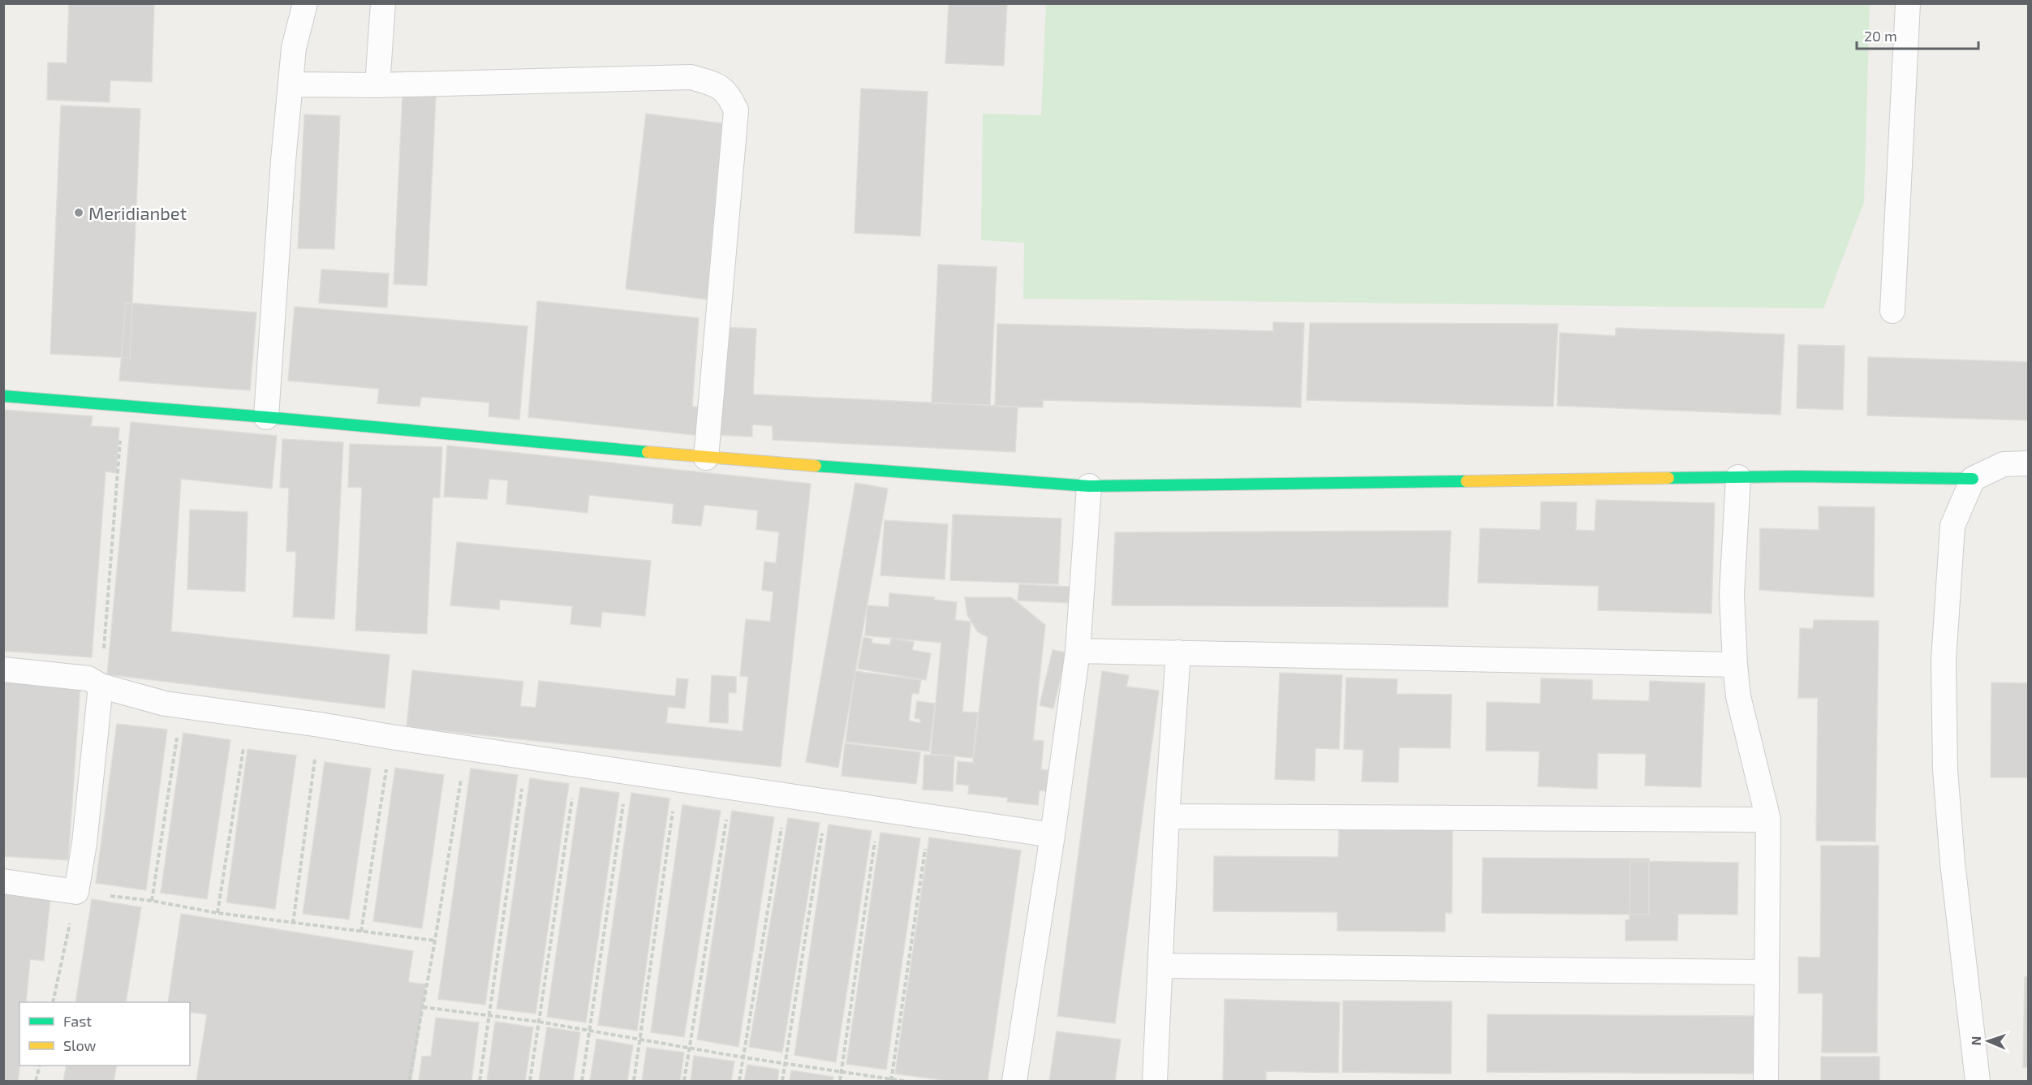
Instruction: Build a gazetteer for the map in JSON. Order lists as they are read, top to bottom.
{
  "places": ["Meridianbet"],
  "legend": ["Fast", "Slow"],
  "scale_bar": "20 m",
  "north": "left"
}
